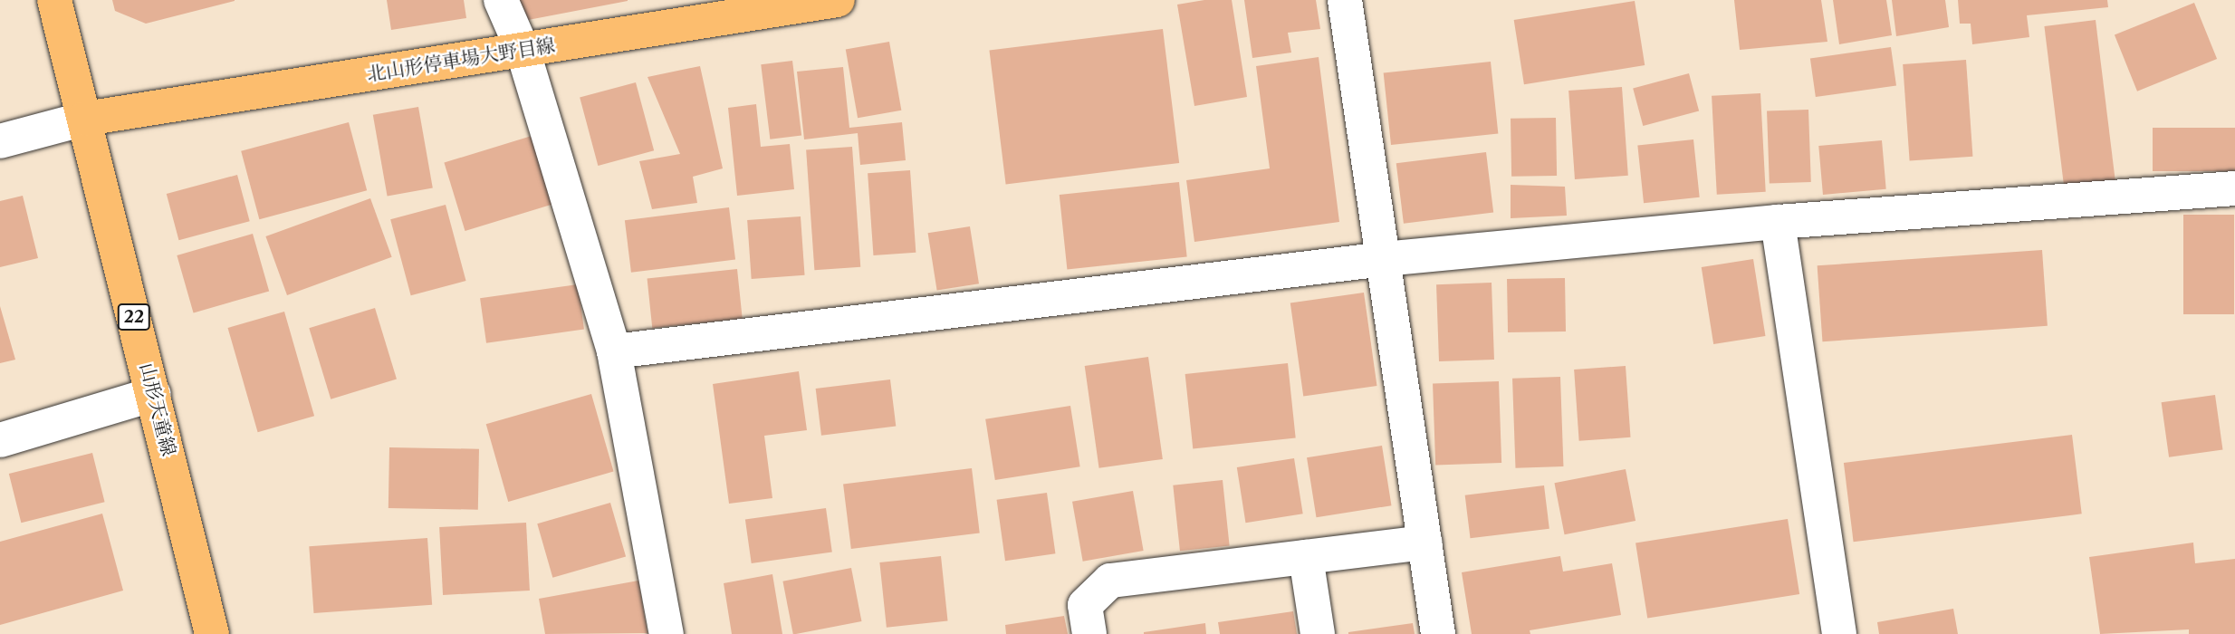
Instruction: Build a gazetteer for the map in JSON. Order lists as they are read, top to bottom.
{
  "streets": {
    "main road": ["北山形停車場大野目線", "22", "山形天童線"]
  },
  "crossings": [
    ["北山形停車場大野目線", "山形天童線"]
  ]
}
